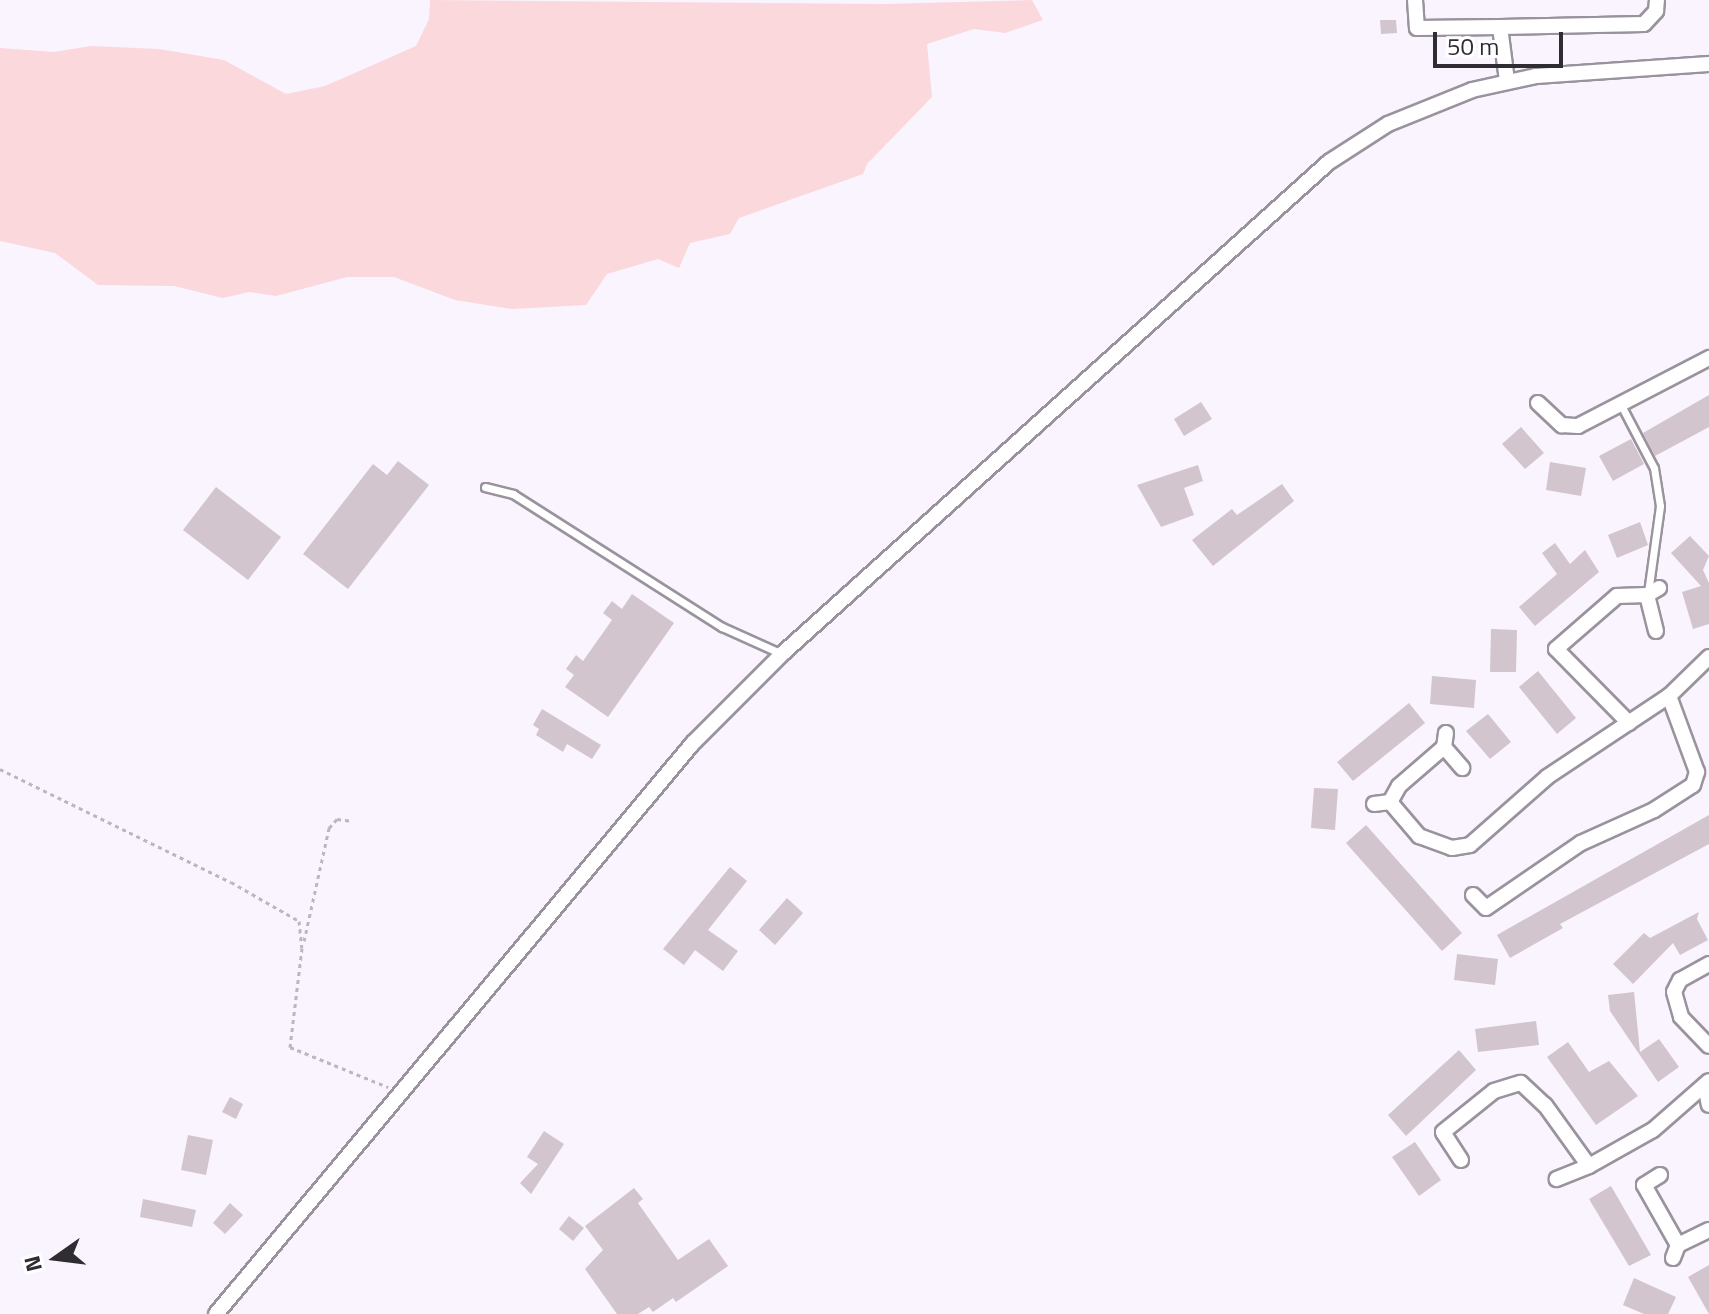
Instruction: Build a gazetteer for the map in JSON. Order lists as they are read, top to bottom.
{
  "scale_bar": "50 m",
  "north": "left"
}
